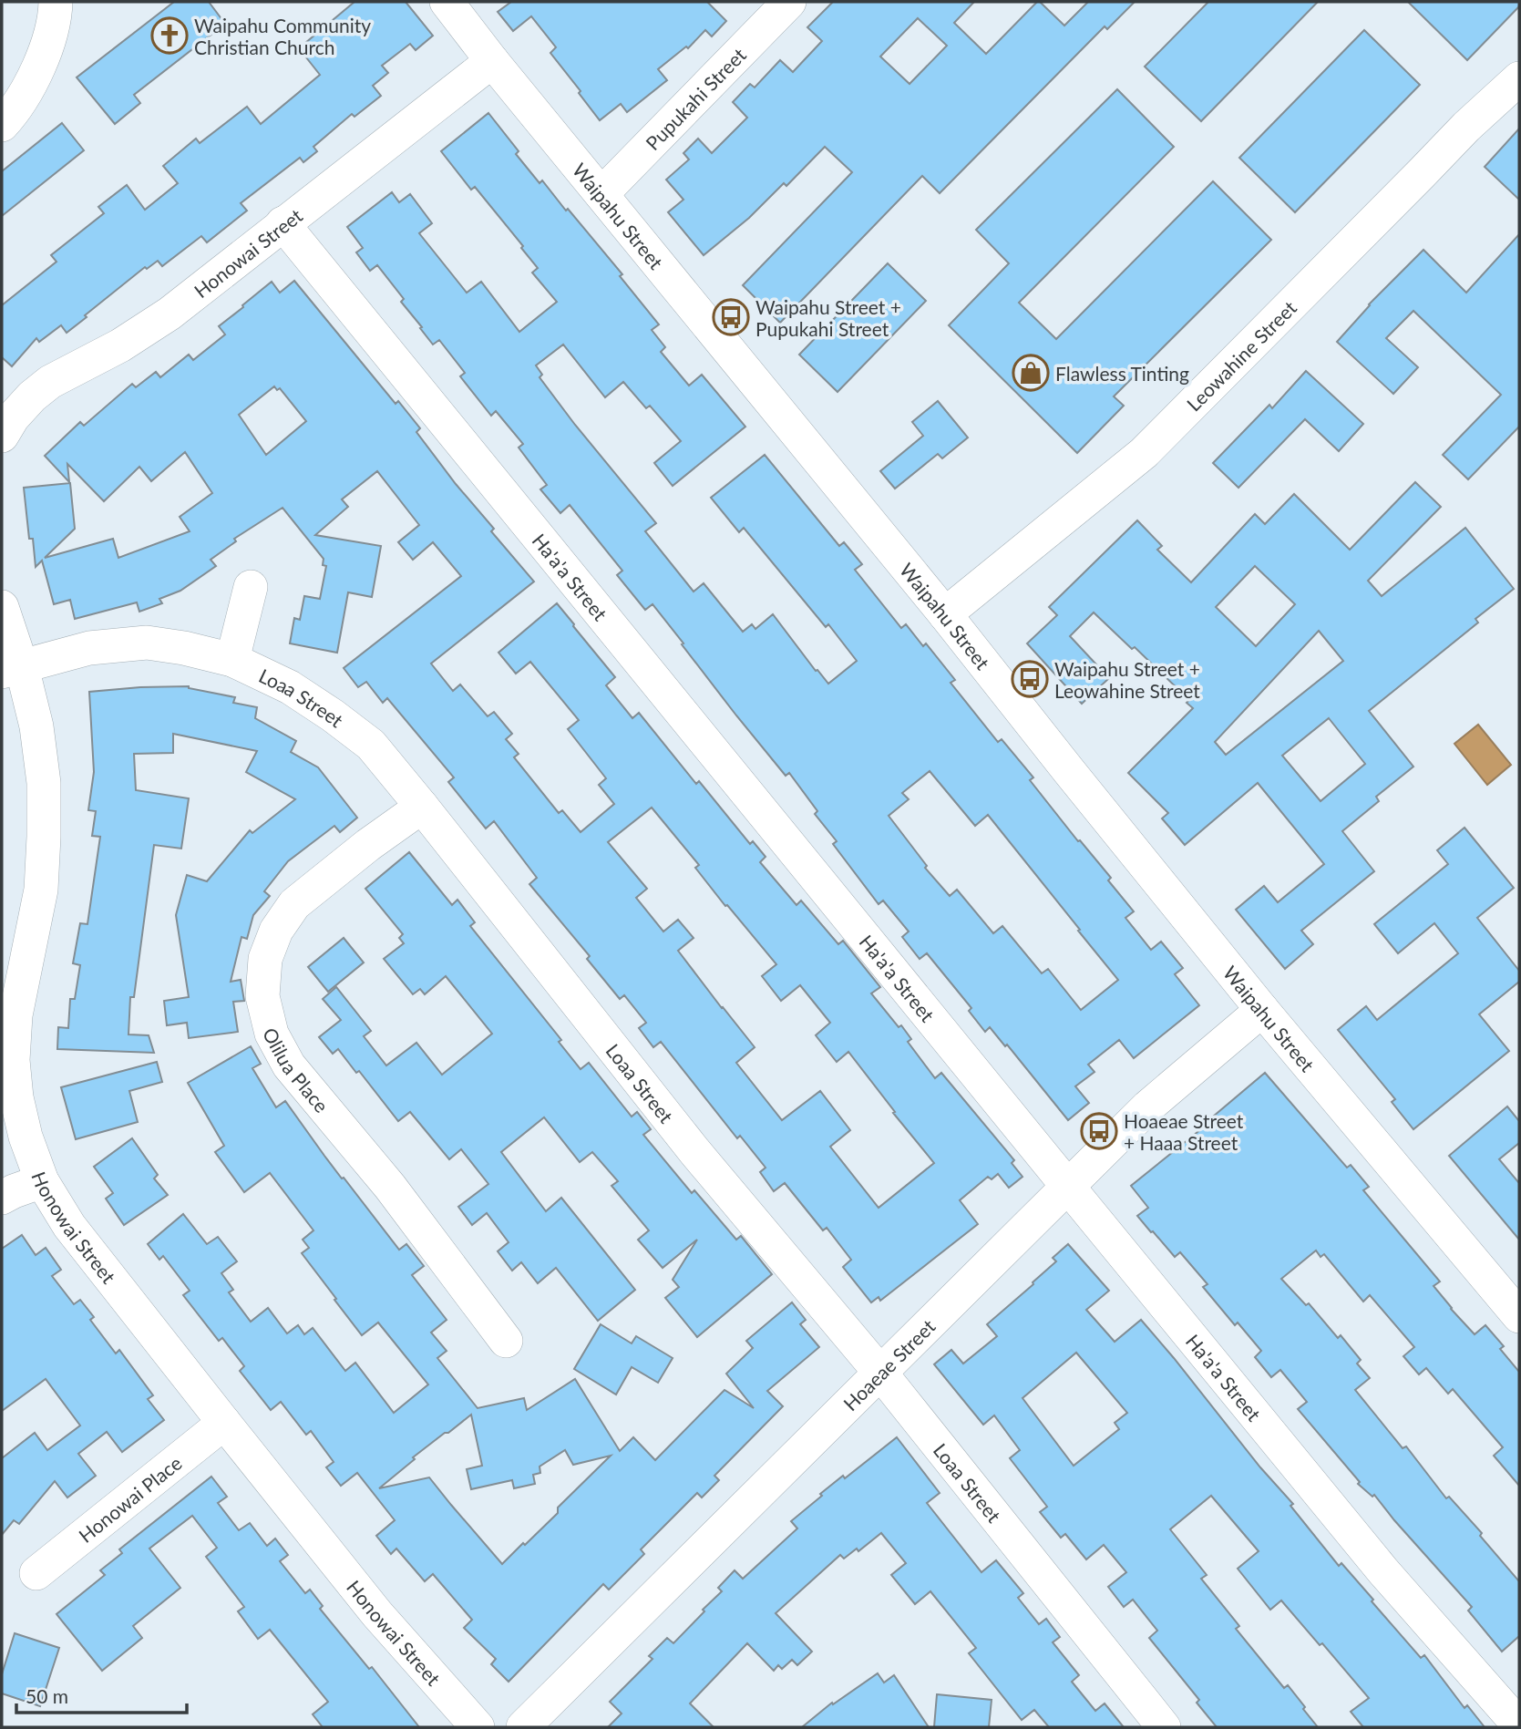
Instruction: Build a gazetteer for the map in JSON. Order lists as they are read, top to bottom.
{
  "streets": {
    "street": [
      "Pupukahi Street",
      "Waipahu Street",
      "Honowai Street",
      "Leowahine Street",
      "Ha'a'a Street",
      "Loaa Street",
      "Olilua Place",
      "Hoaeae Street",
      "Honowai Place"
    ]
  },
  "crossings": [
    ["Pupukahi Street", "Waipahu Street"],
    ["Waipahu Street", "Honowai Street"],
    ["Waipahu Street", "Leowahine Street"],
    ["Waipahu Street", "Hoaeae Street"],
    ["Honowai Street", "Ha'a'a Street"],
    ["Honowai Street", "Loaa Street"],
    ["Honowai Street", "Honowai Place"],
    ["Ha'a'a Street", "Hoaeae Street"],
    ["Loaa Street", "Olilua Place"],
    ["Loaa Street", "Hoaeae Street"]
  ],
  "places": {
    "church": ["Waipahu Community Christian Church"],
    "bus stop": ["Waipahu Street + Pupukahi Street", "Waipahu Street + Leowahine Street", "Hoaeae Street + Haaa Street"],
    "shop": ["Flawless Tinting"]
  },
  "scale_bar": "50 m"
}
